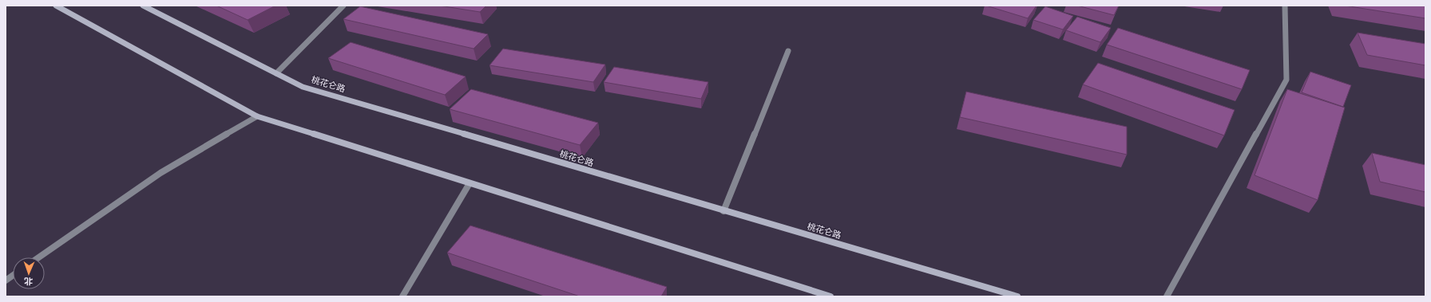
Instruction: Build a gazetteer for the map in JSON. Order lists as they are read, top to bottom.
{
  "streets": {
    "main road": ["桃花仑路"]
  },
  "north": "bottom"
}
